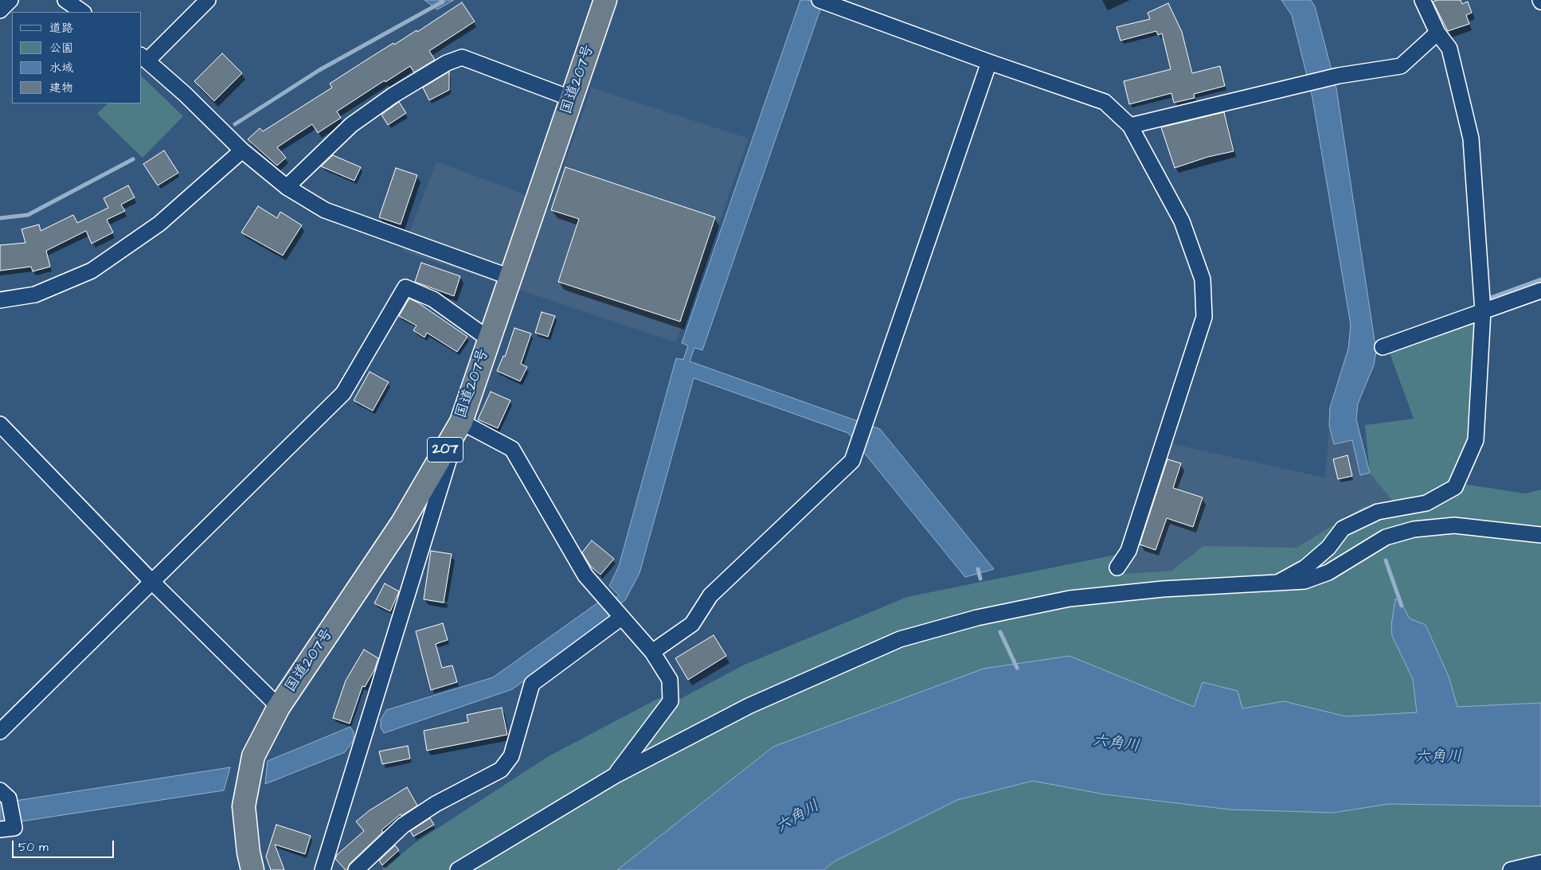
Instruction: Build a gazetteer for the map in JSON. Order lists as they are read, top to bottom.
{
  "streets": {
    "highway": ["国道207号", "207"]
  },
  "water": ["六角川"],
  "legend": [
    "道路",
    "公園",
    "水域",
    "建物"
  ],
  "scale_bar": "50 m"
}
